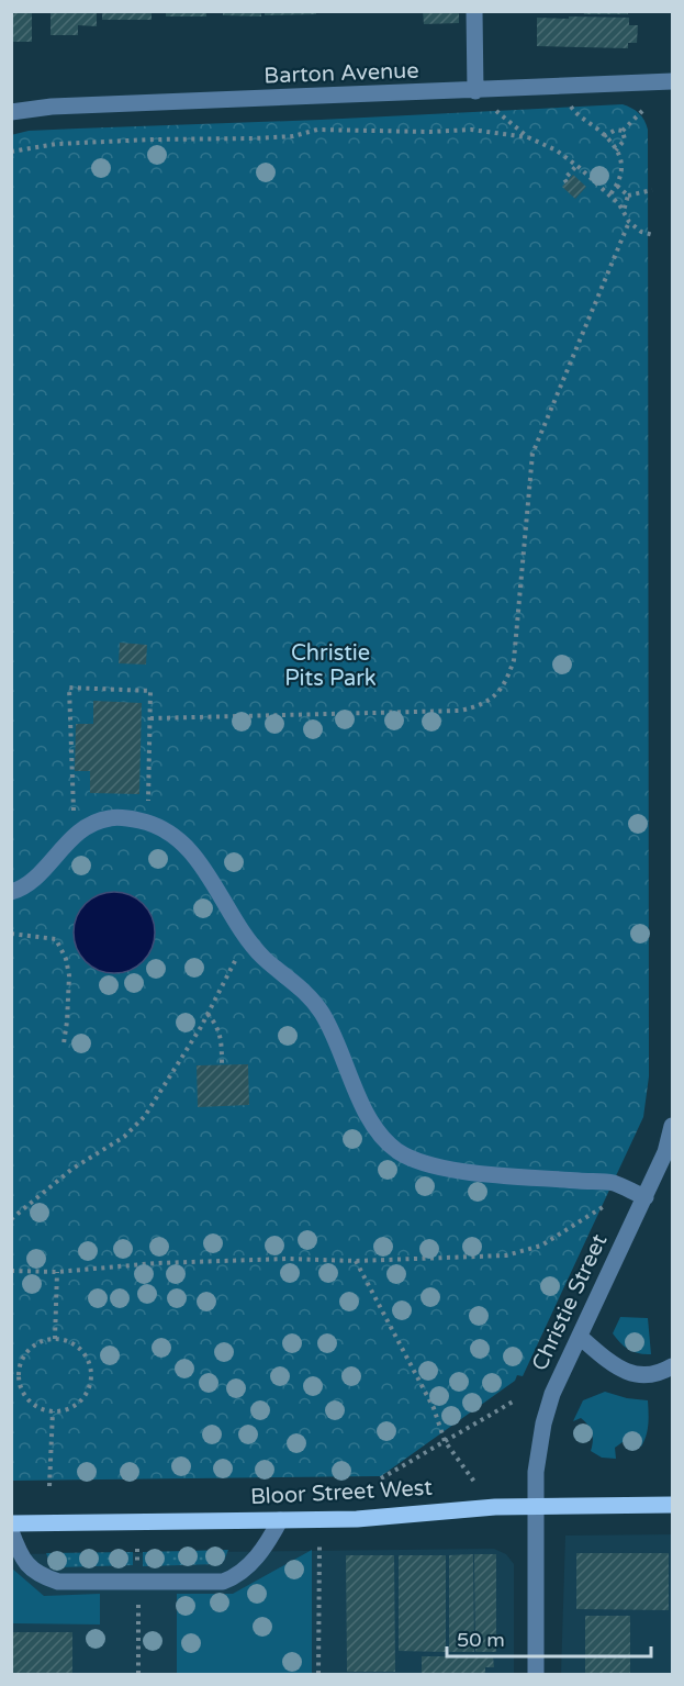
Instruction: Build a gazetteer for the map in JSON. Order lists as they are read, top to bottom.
{
  "streets": {
    "main road": ["Bloor Street West"],
    "street": ["Barton Avenue", "Christie Street"]
  },
  "crossings": [
    ["Christie Street", "Bloor Street West"]
  ],
  "parks": ["Christie Pits Park"],
  "scale_bar": "50 m"
}
